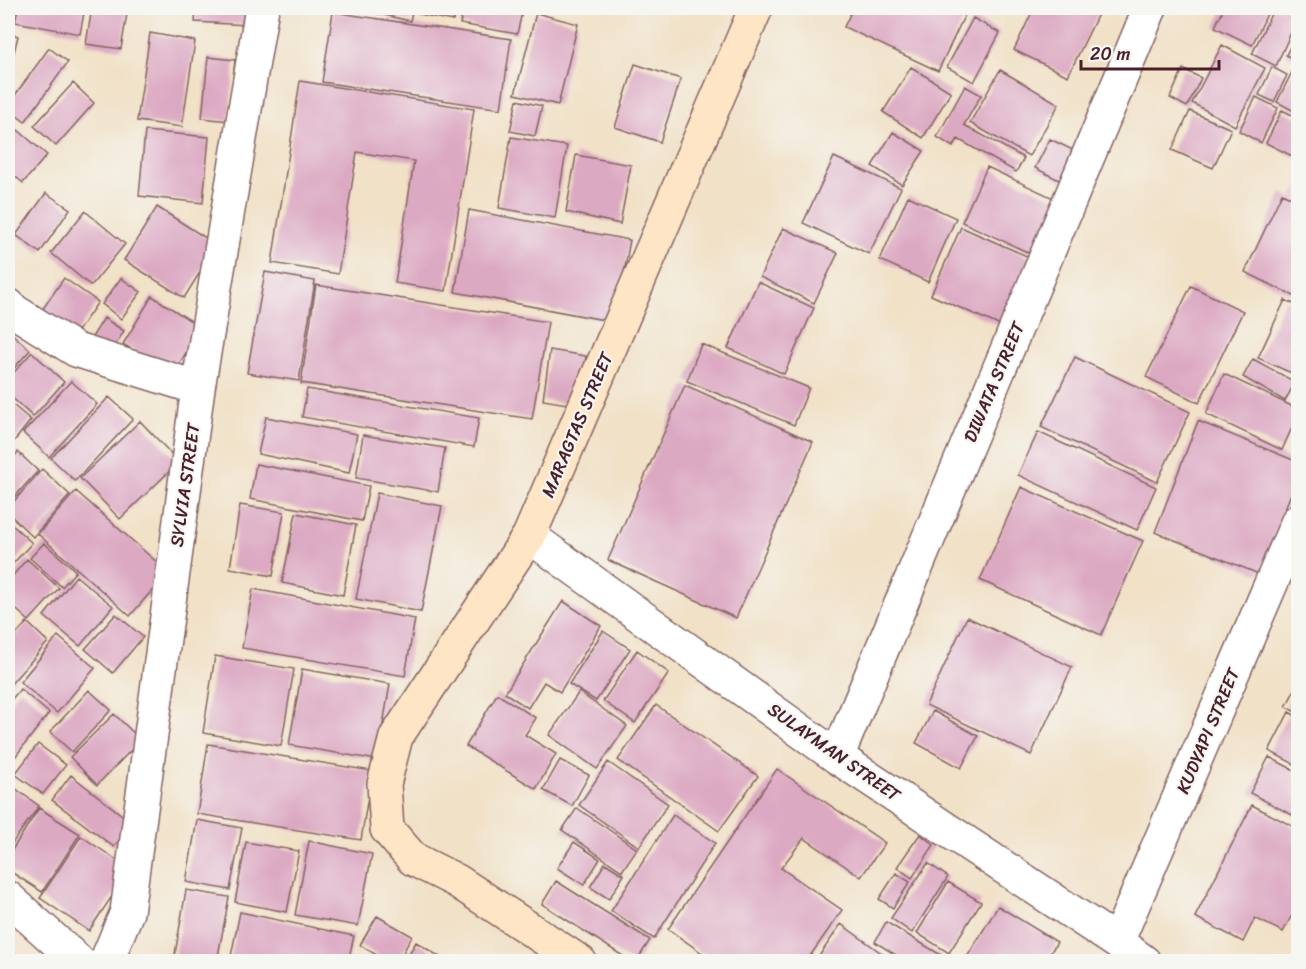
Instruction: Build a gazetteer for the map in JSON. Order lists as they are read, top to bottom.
{
  "streets": {
    "street": [
      "DIWATA STREET",
      "MARAGTAS STREET",
      "SYLVIA STREET",
      "KUDYAPI STREET",
      "SULAYMAN STREET"
    ]
  },
  "crossings": [
    ["DIWATA STREET", "SULAYMAN STREET"],
    ["MARAGTAS STREET", "SULAYMAN STREET"],
    ["KUDYAPI STREET", "SULAYMAN STREET"]
  ],
  "scale_bar": "20 m"
}
